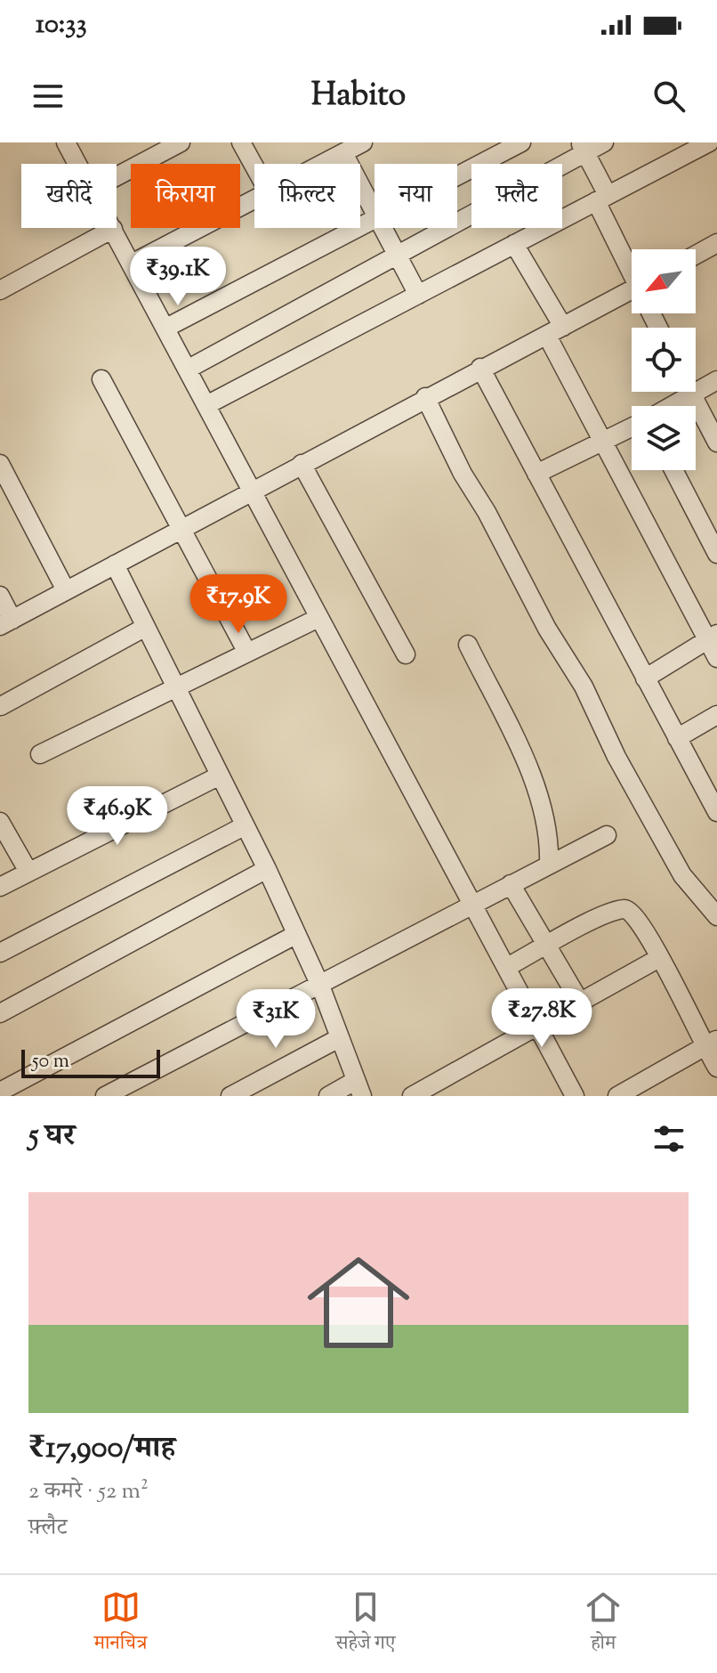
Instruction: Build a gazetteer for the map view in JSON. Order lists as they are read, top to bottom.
{
  "scale_bar": "50 m",
  "north": "bottom left",
  "page": {
    "status": "10:33",
    "header": "Habito",
    "chip": [
      "खरीदें",
      "किराया",
      "फ़िल्टर",
      "नया",
      "फ़्लैट"
    ],
    "price": [
      "₹39.1K",
      "₹17.9K",
      "₹46.9K",
      "₹27.8K",
      "₹31K"
    ],
    "scale": "50 m",
    "heading": "5 घर",
    "list": [
      {
        "name": "₹17,900/माह",
        "note": "2 कमरे · 52 m² · फ़्लैट"
      }
    ],
    "tabs": ["मानचित्र", "सहेजे गए", "होम"]
  }
}
